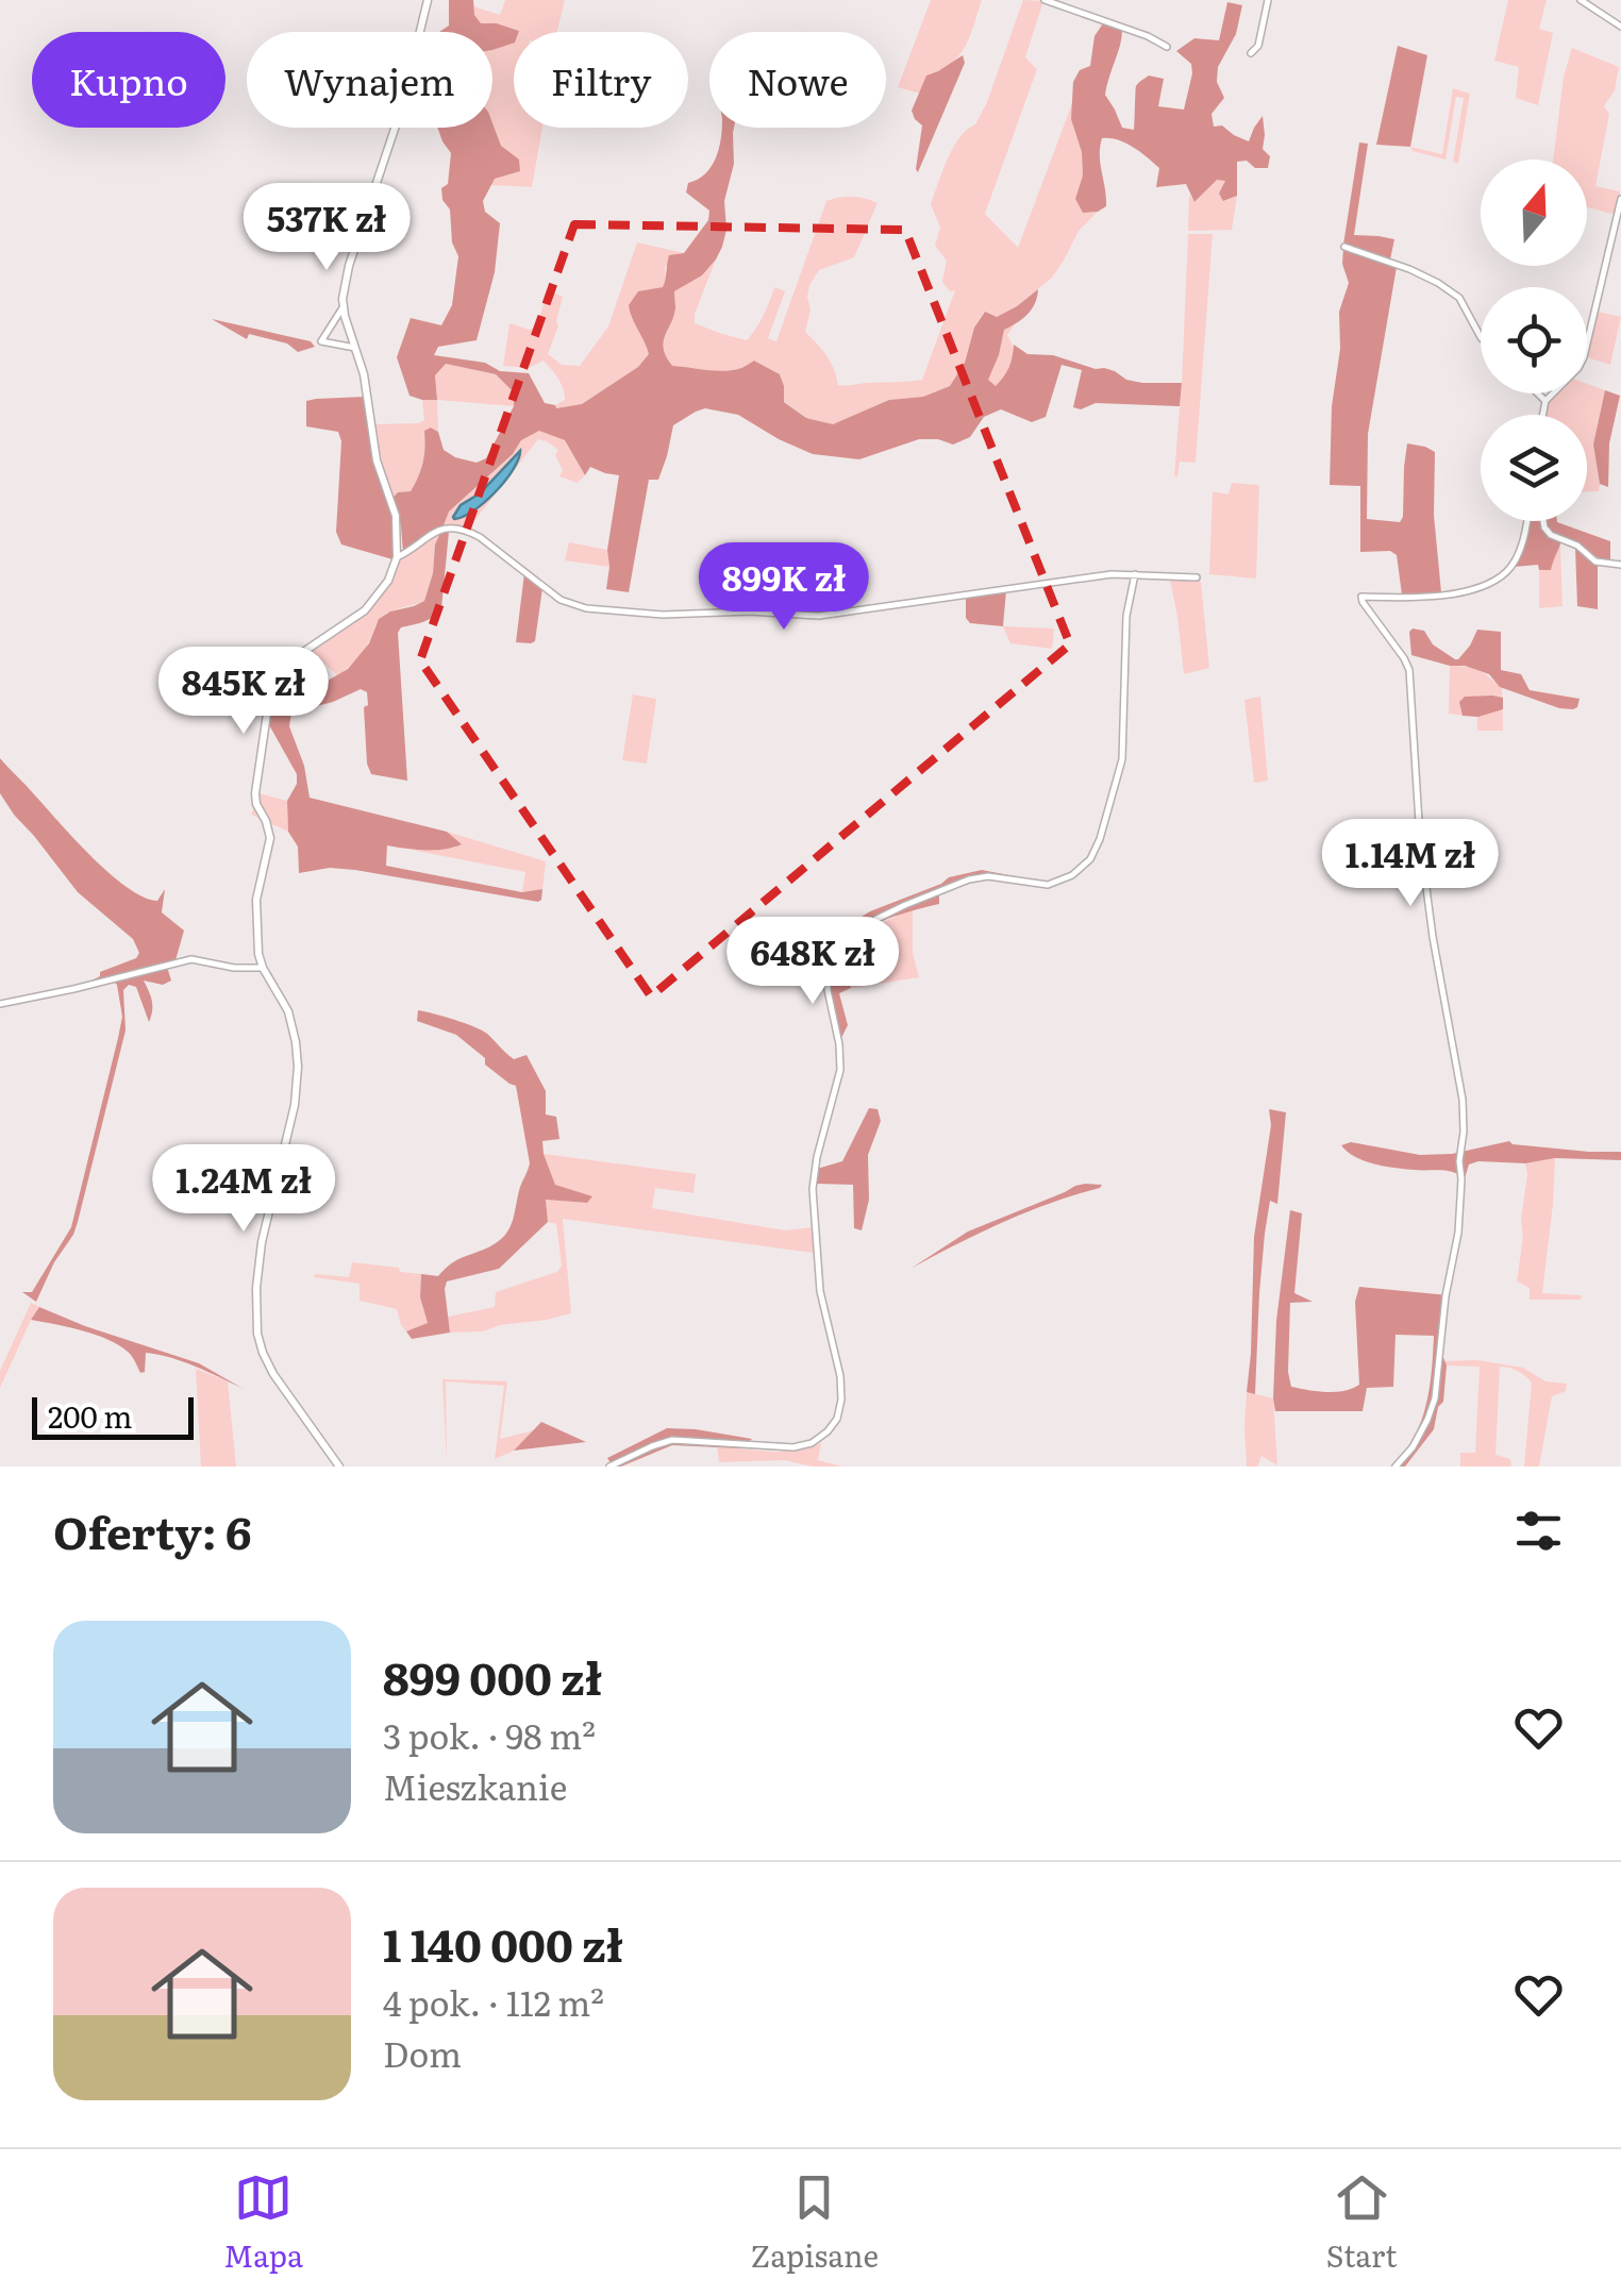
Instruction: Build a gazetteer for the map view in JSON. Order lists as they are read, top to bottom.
{
  "scale_bar": "200 m",
  "north": "top",
  "page": {
    "chip": [
      "Kupno",
      "Wynajem",
      "Filtry",
      "Nowe"
    ],
    "price": [
      "537K zł",
      "899K zł",
      "845K zł",
      "1.14M zł",
      "648K zł",
      "1.24M zł"
    ],
    "scale": "200 m",
    "heading": "Oferty: 6",
    "list": [
      {
        "name": "899 000 zł",
        "note": "3 pok. · 98 m² · Mieszkanie"
      },
      {
        "name": "1 140 000 zł",
        "note": "4 pok. · 112 m² · Dom"
      }
    ],
    "tabs": ["Mapa", "Zapisane", "Start"]
  }
}
